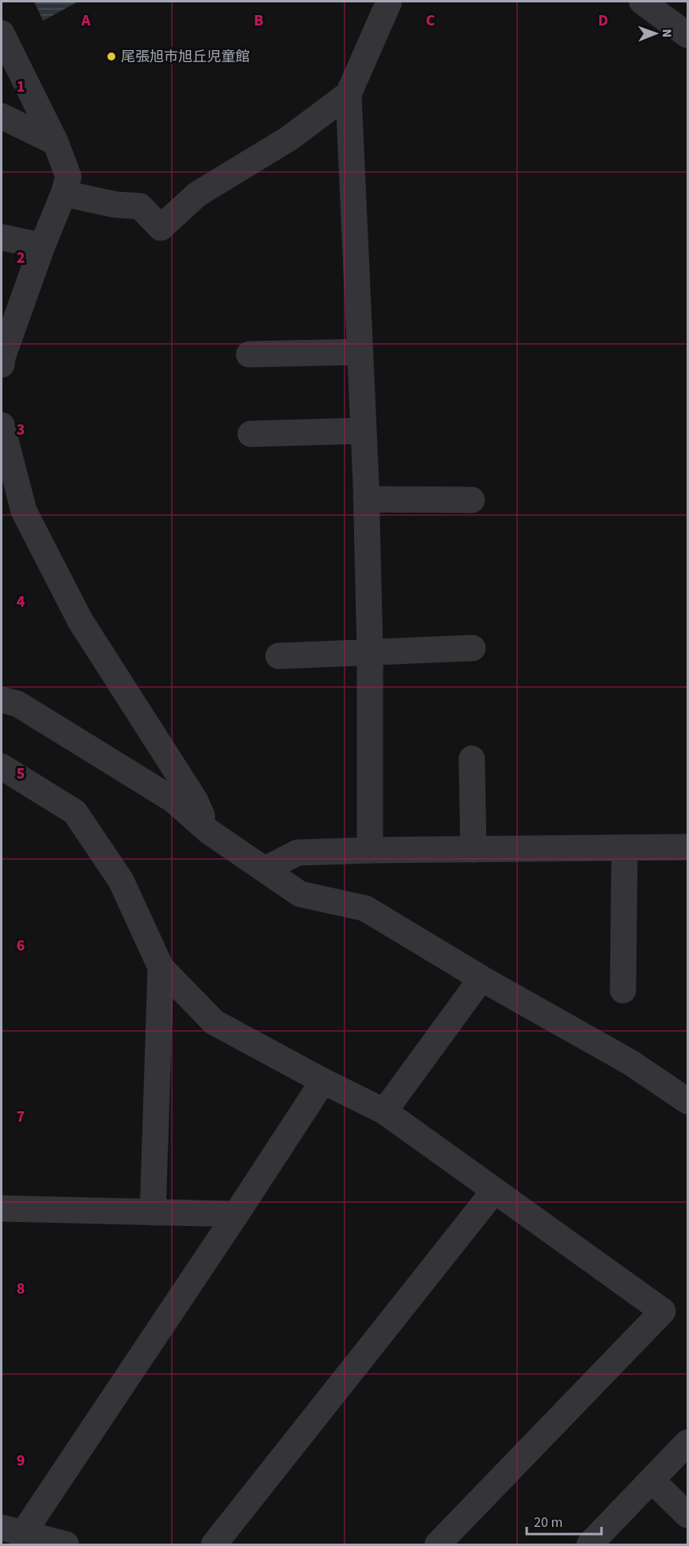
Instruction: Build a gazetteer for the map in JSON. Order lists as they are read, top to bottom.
{
  "places": ["尾張旭市旭丘児童館"],
  "scale_bar": "20 m",
  "north": "right",
  "grid": {
    "columns": [
      "A",
      "B",
      "C",
      "D"
    ],
    "rows": [
      "1",
      "2",
      "3",
      "4",
      "5",
      "6",
      "7",
      "8",
      "9"
    ]
  }
}
